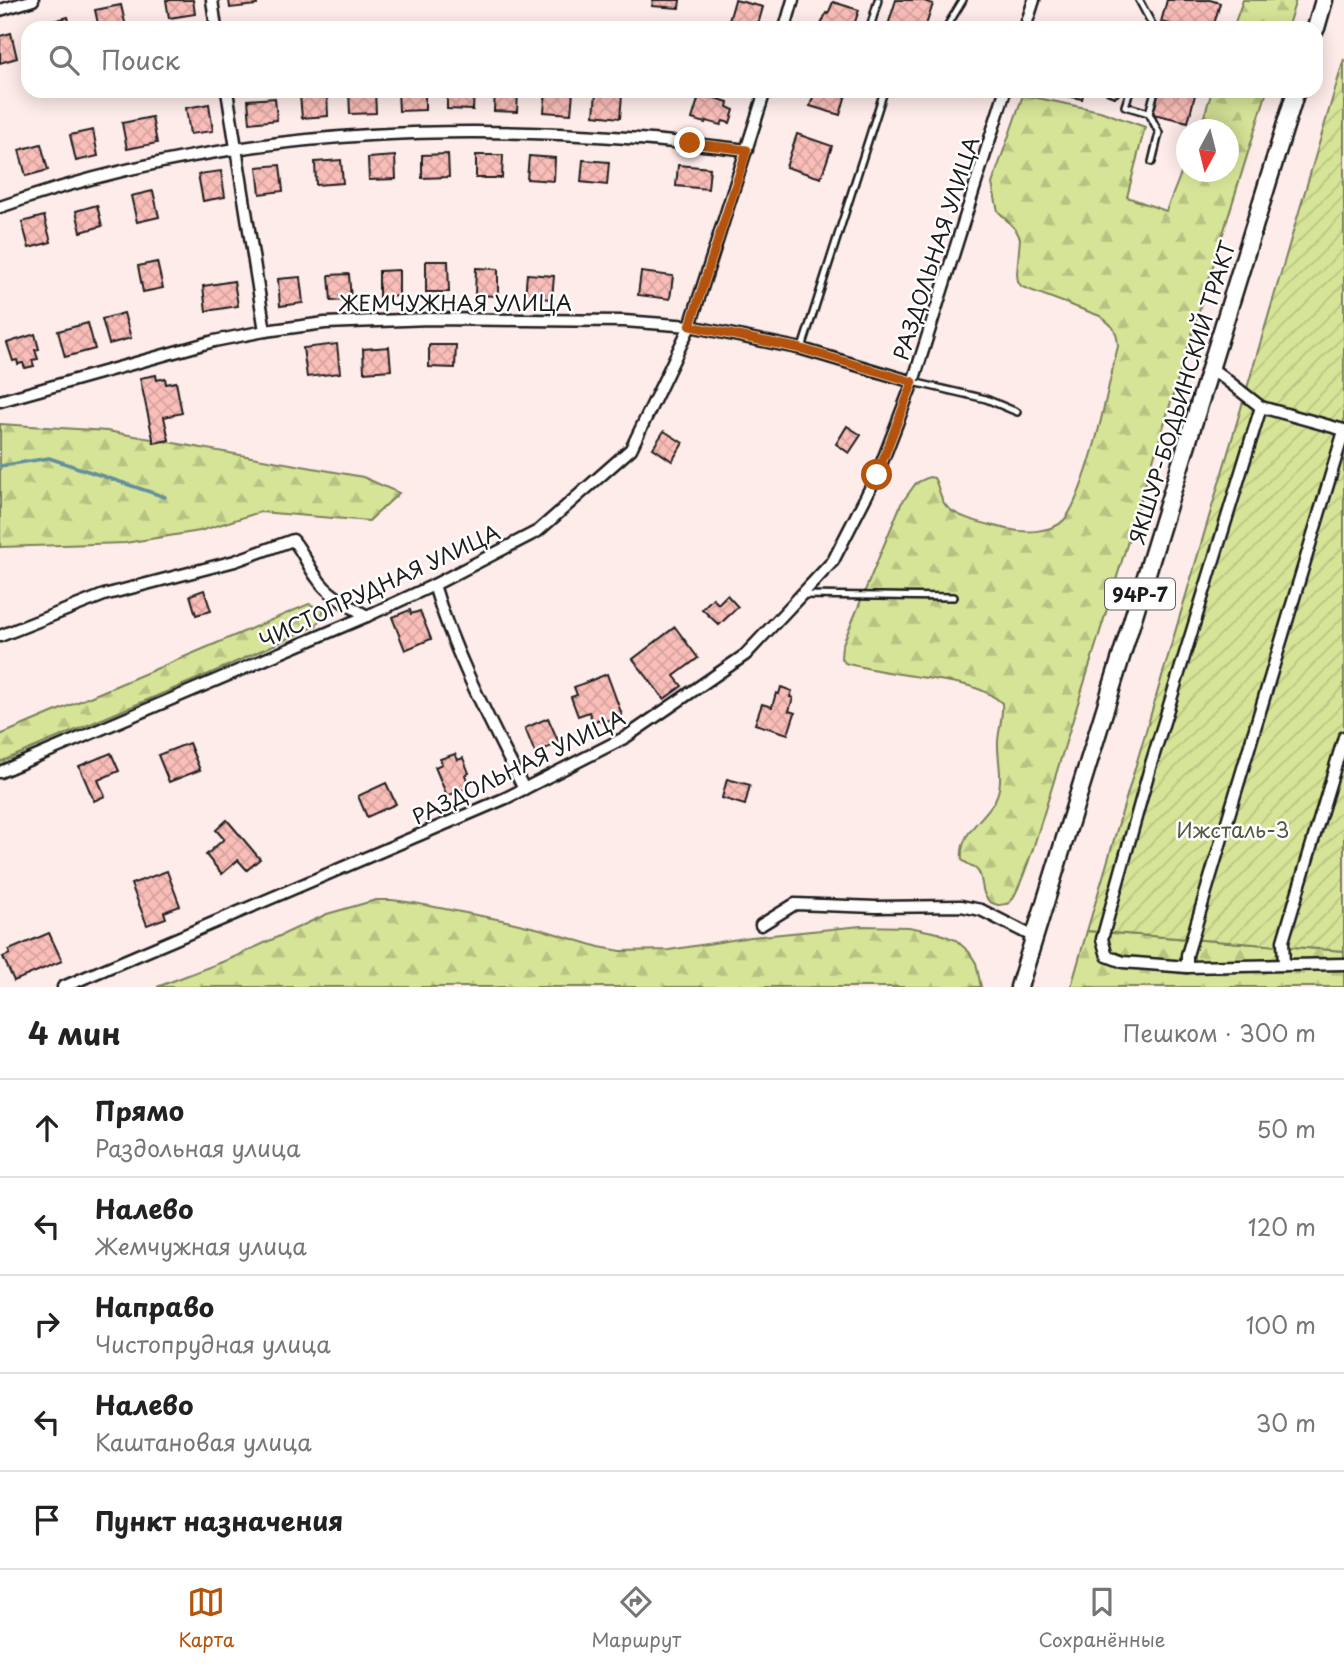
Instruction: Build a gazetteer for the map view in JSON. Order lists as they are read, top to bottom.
{
  "streets": {
    "main road": ["ЯКШУР-БОДЬИНСКИЙ ТРАКТ", "94Р-7"],
    "street": ["РАЗДОЛЬНАЯ УЛИЦА", "ЖЕМЧУЖНАЯ УЛИЦА", "ЧИСТОПРУДНАЯ УЛИЦА"]
  },
  "crossings": [
    ["РАЗДОЛЬНАЯ УЛИЦА", "ЖЕМЧУЖНАЯ УЛИЦА"],
    ["ЖЕМЧУЖНАЯ УЛИЦА", "ЧИСТОПРУДНАЯ УЛИЦА"]
  ],
  "parks": ["Ижсталь-3"],
  "north": "bottom",
  "page": {
    "search": "Поиск",
    "heading": ["4 мин", "Пешком · 300 m"],
    "list": [
      ["Прямо", "Раздольная улица", "50 m"],
      ["Налево", "Жемчужная улица", "120 m"],
      ["Направо", "Чистопрудная улица", "100 m"],
      ["Налево", "Каштановая улица", "30 m"],
      "Пункт назначения"
    ],
    "nav": ["Карта", "Маршрут", "Сохранённые"]
  }
}
